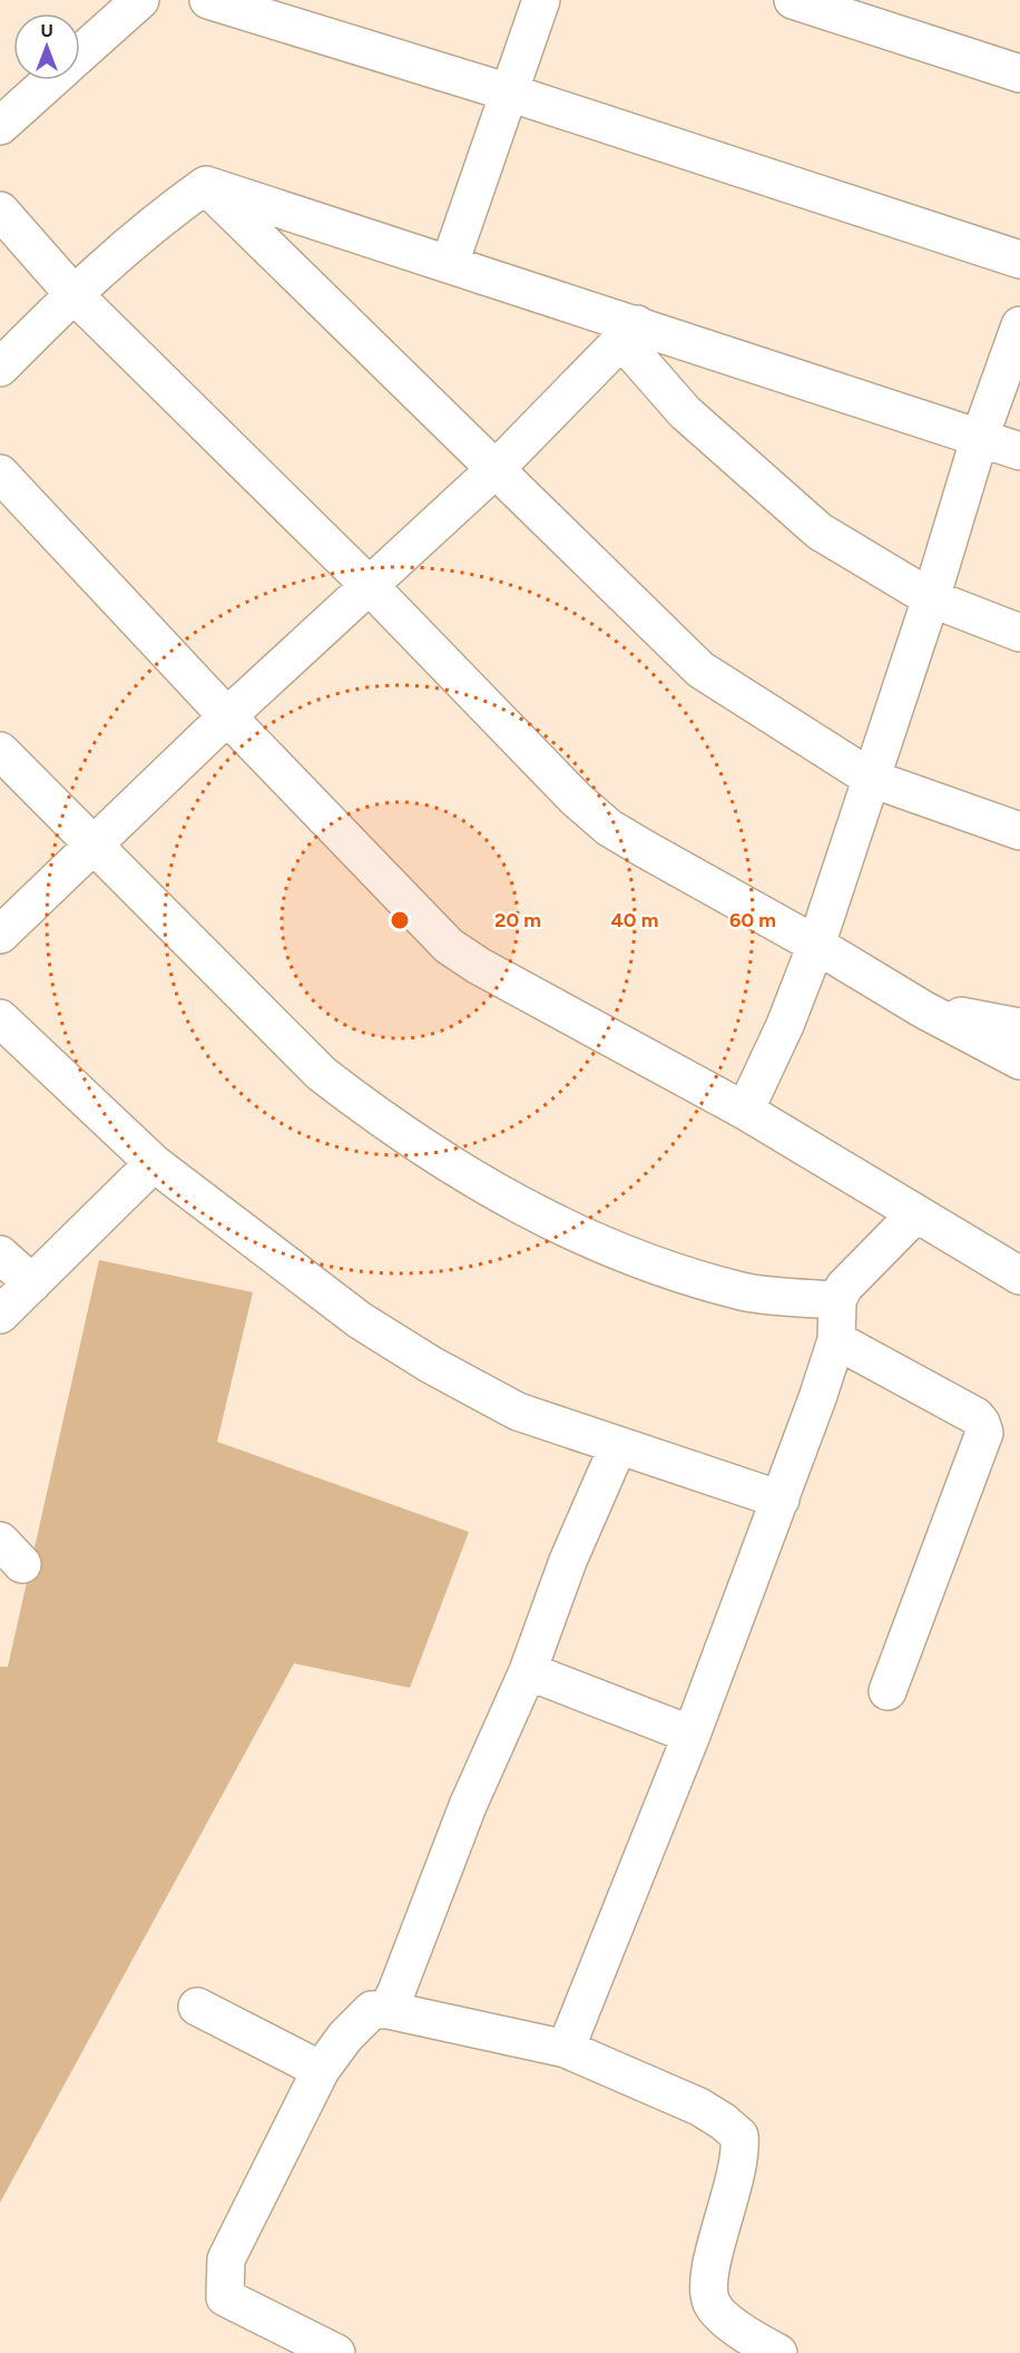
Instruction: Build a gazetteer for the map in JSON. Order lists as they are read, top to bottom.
{
  "north": "top",
  "rings": ["20 m", "40 m", "60 m"]
}
